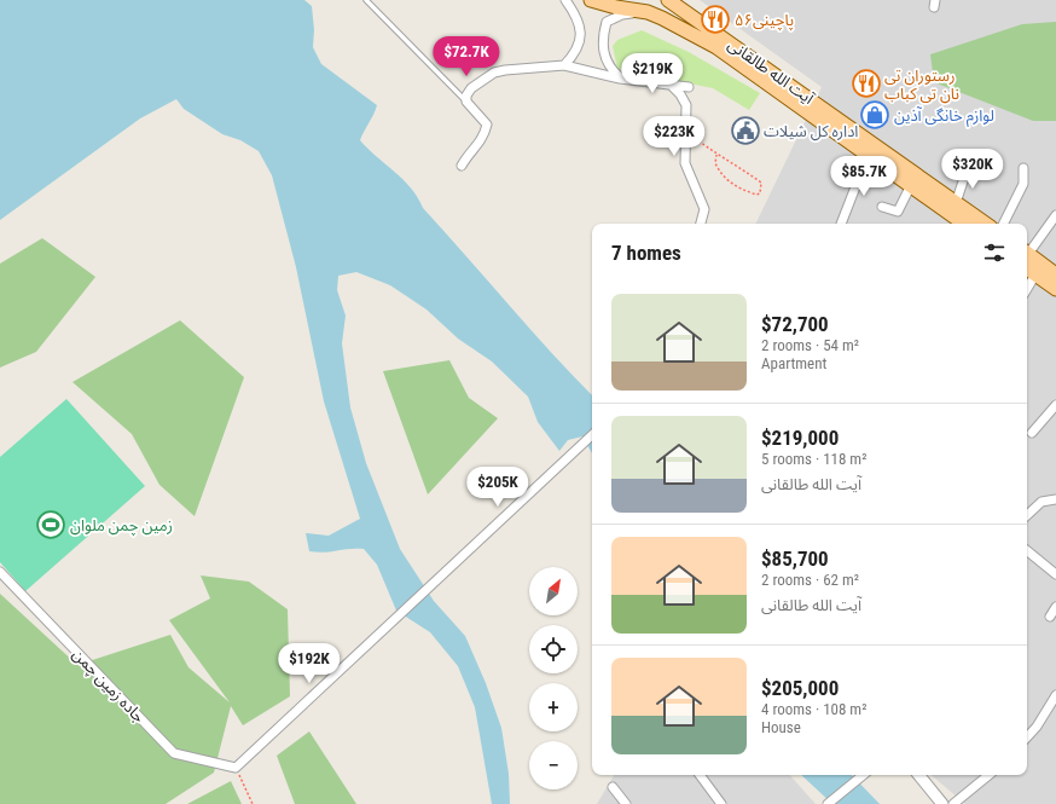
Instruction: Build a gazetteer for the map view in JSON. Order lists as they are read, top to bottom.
{
  "streets": {
    "main road": ["آیت الله طالقانی"],
    "street": ["جاده زمین چمن"]
  },
  "places": {
    "restaurant": ["پاچینی۵۶", "رستوران تی نان تی کباب"],
    "shop": ["لوازم خانگی آذین"],
    "public building": ["اداره کل شیلات"],
    "sports": ["زمین چمن ملوان"]
  },
  "north": "top right",
  "page": {
    "price": [
      "$72.7K",
      "$219K",
      "$223K",
      "$320K",
      "$85.7K",
      "$205K",
      "$192K"
    ],
    "heading": "7 homes",
    "list": [
      {
        "name": "$72,700",
        "note": "2 rooms · 54 m² · Apartment"
      },
      {
        "name": "$219,000",
        "note": "5 rooms · 118 m² · آیت الله طالقانی"
      },
      {
        "name": "$85,700",
        "note": "2 rooms · 62 m² · آیت الله طالقانی"
      },
      {
        "name": "$205,000",
        "note": "4 rooms · 108 m² · House"
      }
    ],
    "map_buttons": ["+", "−"]
  }
}
